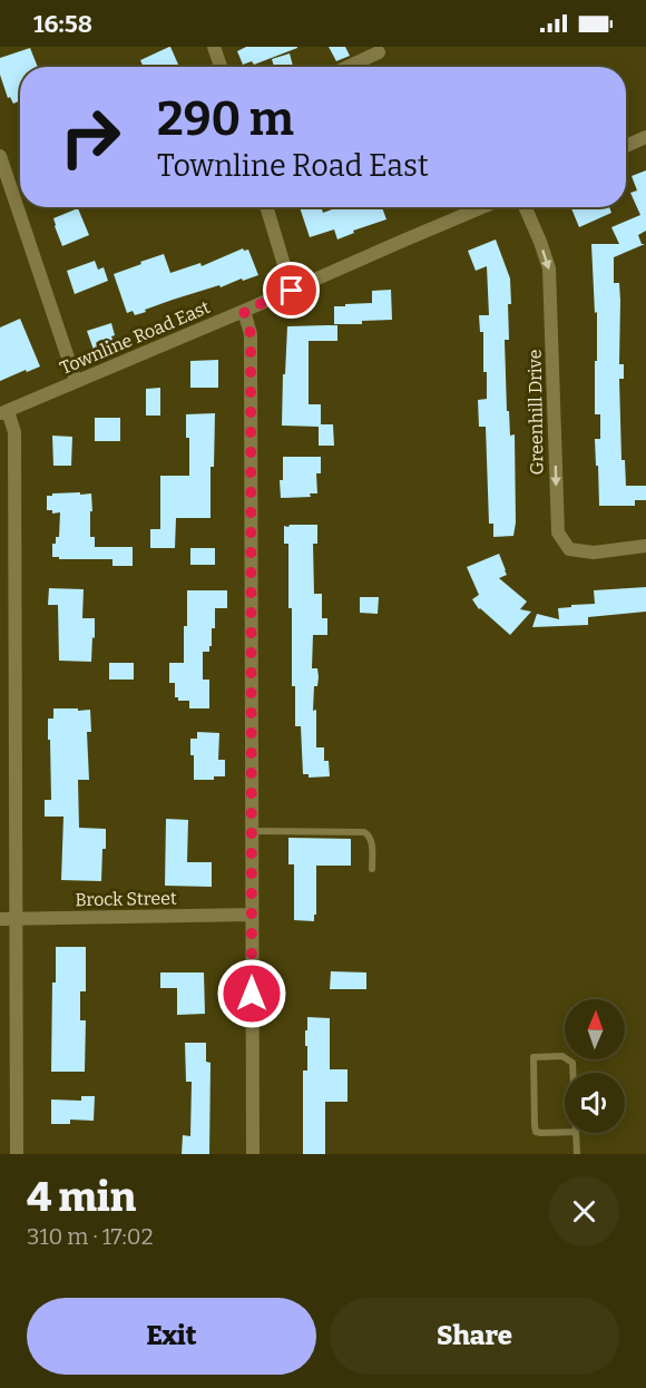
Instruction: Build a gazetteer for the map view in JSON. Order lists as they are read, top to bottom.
{
  "streets": {
    "street": ["Townline Road East", "Greenhill Drive", "Brock Street"]
  },
  "one_way": ["Greenhill Drive"],
  "north": "top",
  "page": {
    "status": "16:58",
    "turn": ["290 m", "Townline Road East"],
    "heading": ["4 min", "310 m · 17:02"],
    "buttons": ["Exit", "Share"]
  }
}
